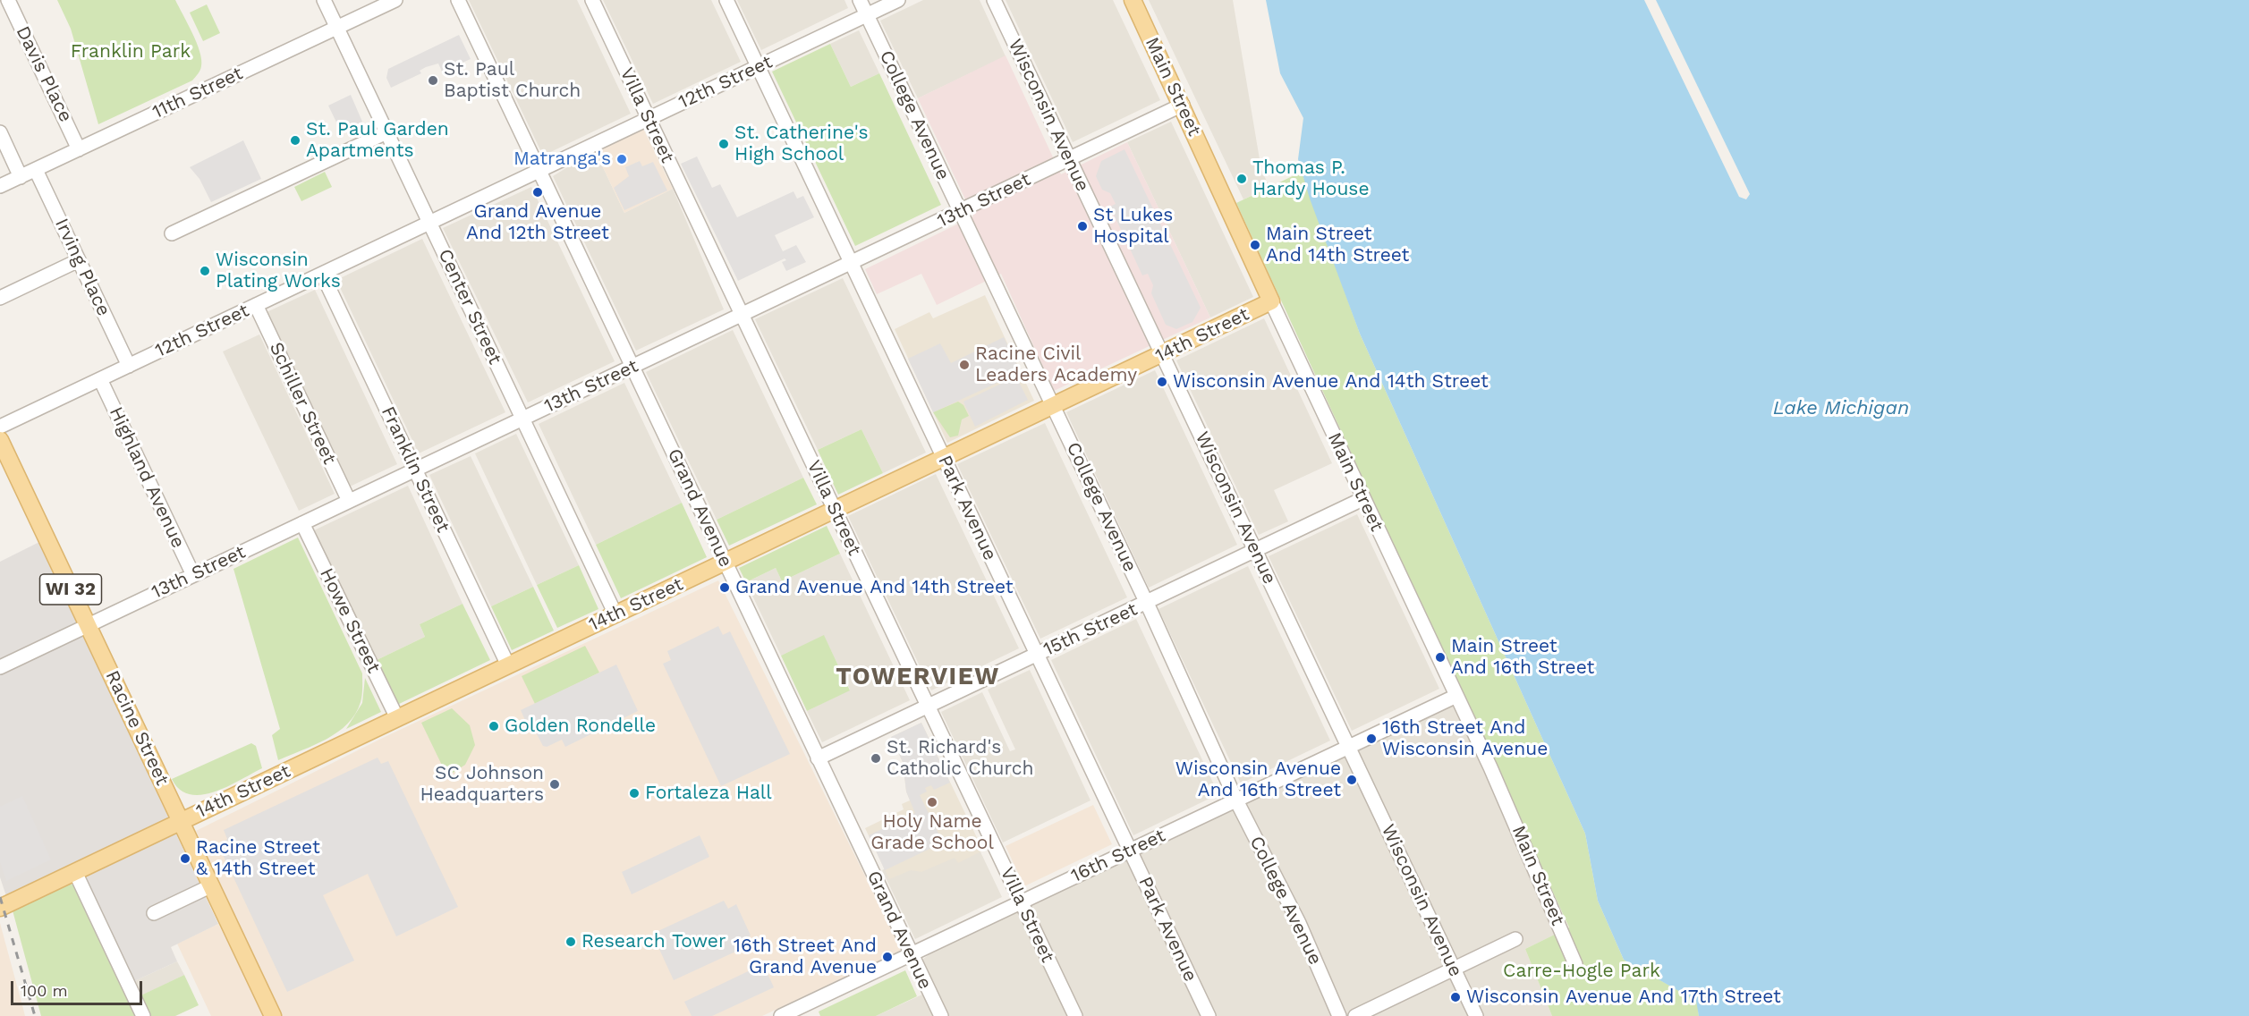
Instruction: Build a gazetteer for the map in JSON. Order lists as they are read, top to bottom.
{
  "streets": {
    "main road": [
      "Main Street",
      "14th Street",
      "WI 32",
      "Racine Street"
    ],
    "street": [
      "Davis Place",
      "12th Street",
      "11th Street",
      "Villa Street",
      "College Avenue",
      "Wisconsin Avenue",
      "13th Street",
      "Irving Place",
      "Center Street",
      "Schiller Street",
      "Franklin Street",
      "Highland Avenue",
      "Grand Avenue",
      "Park Avenue",
      "Howe Street",
      "15th Street",
      "16th Street"
    ]
  },
  "crossings": [
    ["Davis Place", "11th Street"],
    ["12th Street", "Villa Street"],
    ["12th Street", "College Avenue"],
    ["12th Street", "Irving Place"],
    ["12th Street", "Center Street"],
    ["12th Street", "Schiller Street"],
    ["12th Street", "Franklin Street"],
    ["12th Street", "Highland Avenue"],
    ["12th Street", "Grand Avenue"],
    ["12th Street", "Park Avenue"],
    ["Main Street", "13th Street"],
    ["Main Street", "14th Street"],
    ["Main Street", "15th Street"],
    ["Main Street", "16th Street"],
    ["11th Street", "Irving Place"],
    ["11th Street", "Center Street"],
    ["Villa Street", "13th Street"],
    ["Villa Street", "14th Street"],
    ["Villa Street", "15th Street"],
    ["Villa Street", "16th Street"],
    ["College Avenue", "13th Street"],
    ["College Avenue", "14th Street"],
    ["College Avenue", "15th Street"],
    ["College Avenue", "16th Street"],
    ["Wisconsin Avenue", "13th Street"],
    ["Wisconsin Avenue", "14th Street"],
    ["Wisconsin Avenue", "15th Street"],
    ["Wisconsin Avenue", "16th Street"],
    ["13th Street", "Center Street"],
    ["13th Street", "Schiller Street"],
    ["13th Street", "Franklin Street"],
    ["13th Street", "Highland Avenue"],
    ["13th Street", "Grand Avenue"],
    ["13th Street", "Park Avenue"],
    ["13th Street", "Howe Street"],
    ["13th Street", "Racine Street"],
    ["Center Street", "14th Street"],
    ["14th Street", "Franklin Street"],
    ["14th Street", "Grand Avenue"],
    ["14th Street", "Park Avenue"],
    ["14th Street", "Howe Street"],
    ["14th Street", "Racine Street"],
    ["Grand Avenue", "15th Street"],
    ["Grand Avenue", "16th Street"],
    ["Park Avenue", "15th Street"],
    ["Park Avenue", "16th Street"]
  ],
  "districts": ["TOWERVIEW"],
  "water": ["Lake Michigan"],
  "parks": ["Franklin Park", "Carre-Hogle Park"],
  "places": [
    "St. Paul Baptist Church",
    "St. Paul Garden Apartments",
    "St. Catherine's High School",
    "Matranga's",
    "Thomas P. Hardy House",
    "Grand Avenue And 12th Street",
    "St Lukes Hospital",
    "Main Street And 14th Street",
    "Wisconsin Plating Works",
    "Racine Civil Leaders Academy",
    "Wisconsin Avenue And 14th Street",
    "Grand Avenue And 14th Street",
    "Main Street And 16th Street",
    "Golden Rondelle",
    "16th Street And Wisconsin Avenue",
    "St. Richard's Catholic Church",
    "Wisconsin Avenue And 16th Street",
    "SC Johnson Headquarters",
    "Fortaleza Hall",
    "Holy Name Grade School",
    "Racine Street & 14th Street",
    "Research Tower",
    "16th Street And Grand Avenue",
    "Wisconsin Avenue And 17th Street"
  ],
  "scale_bar": "100 m"
}
